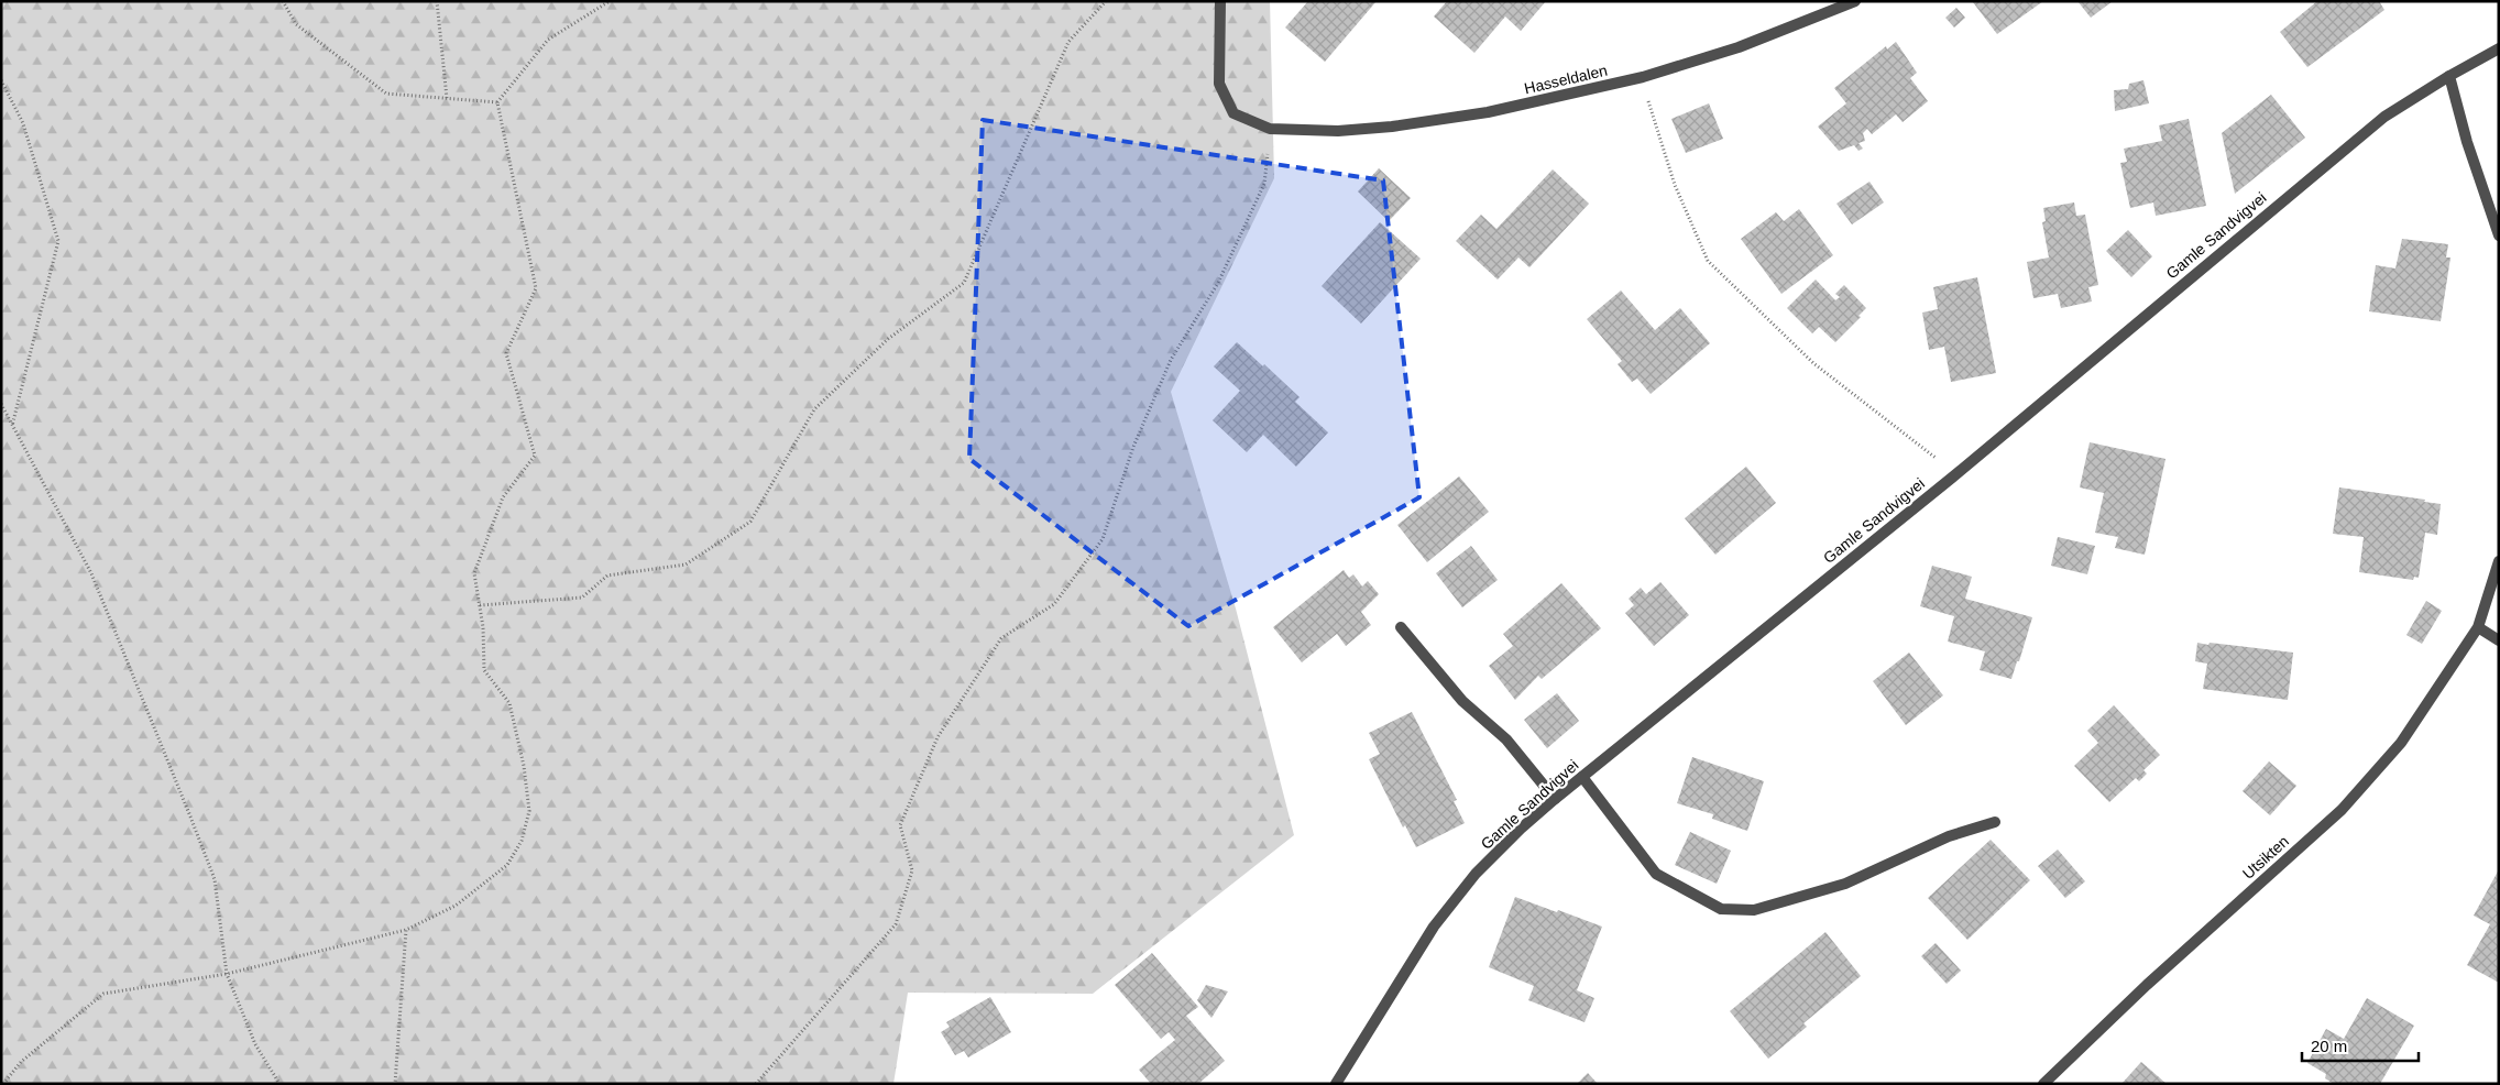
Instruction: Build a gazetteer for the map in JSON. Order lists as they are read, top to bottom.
{
  "streets": {
    "street": ["Hasseldalen", "Gamle Sandvigvei", "Utsikten"]
  },
  "scale_bar": "20 m"
}
